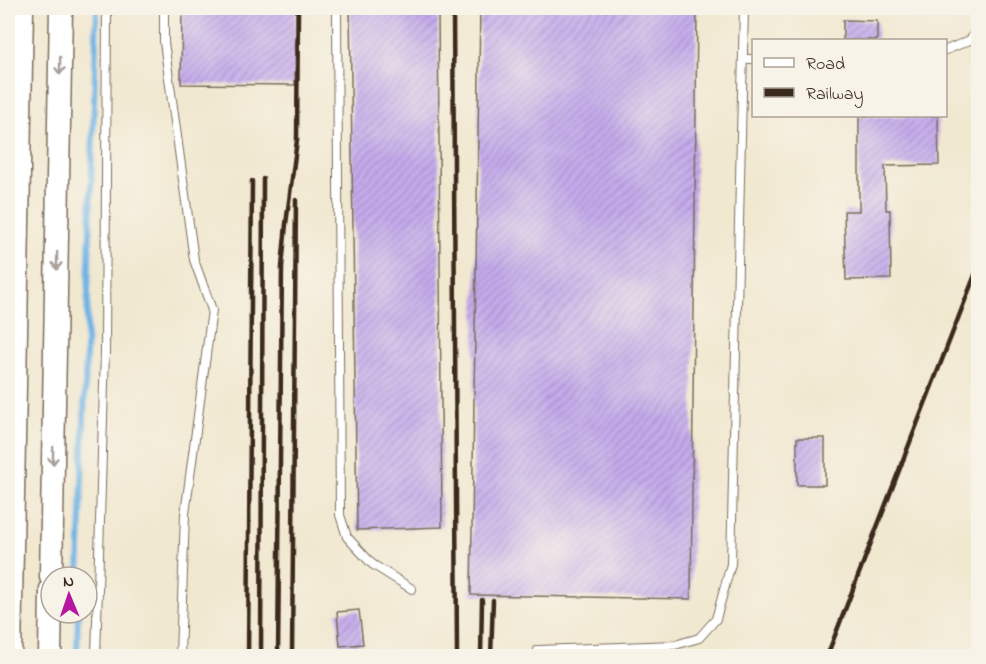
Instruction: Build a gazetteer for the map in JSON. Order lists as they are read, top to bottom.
{
  "legend": ["Road", "Railway"],
  "north": "top"
}
